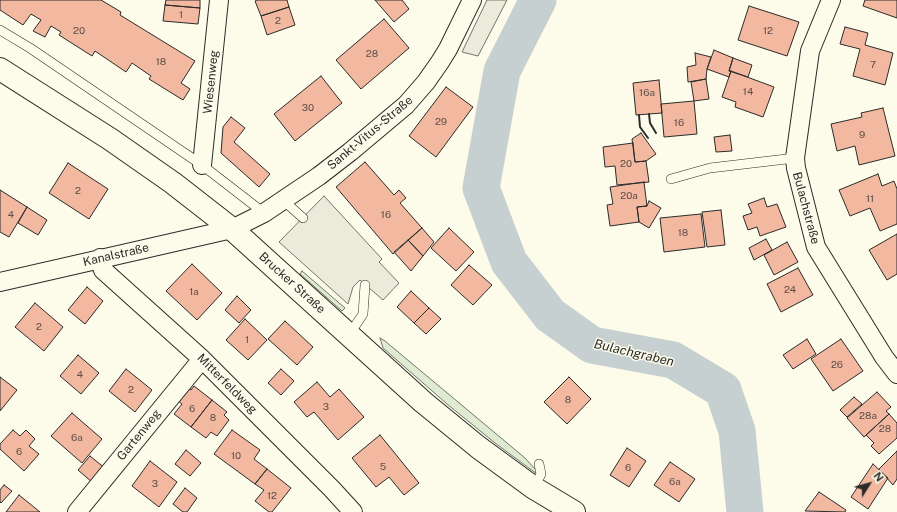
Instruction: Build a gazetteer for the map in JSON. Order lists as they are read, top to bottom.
{
  "streets": {
    "main road": ["Brucker Straße"],
    "street": [
      "Wiesenweg",
      "Sankt-Vitus-Straße",
      "Bulachstraße",
      "Kanalstraße",
      "Mitterfeldweg",
      "Gartenweg"
    ]
  },
  "crossings": [
    ["Sankt-Vitus-Straße", "Kanalstraße"],
    ["Sankt-Vitus-Straße", "Brucker Straße"],
    ["Kanalstraße", "Brucker Straße"],
    ["Kanalstraße", "Mitterfeldweg"],
    ["Mitterfeldweg", "Gartenweg"]
  ],
  "water": ["Bulachgraben"],
  "house_numbers": [
    "1",
    "2",
    "20",
    "12",
    "28",
    "18",
    "7",
    "14",
    "16a",
    "30",
    "29",
    "16",
    "9",
    "20",
    "2",
    "20a",
    "11",
    "4",
    "16",
    "18",
    "24",
    "1a",
    "2",
    "1",
    "26",
    "4",
    "2",
    "8",
    "3",
    "6",
    "28a",
    "8",
    "28",
    "6a",
    "6",
    "10",
    "5",
    "6",
    "6a",
    "3",
    "12"
  ],
  "north": "top right"
}
